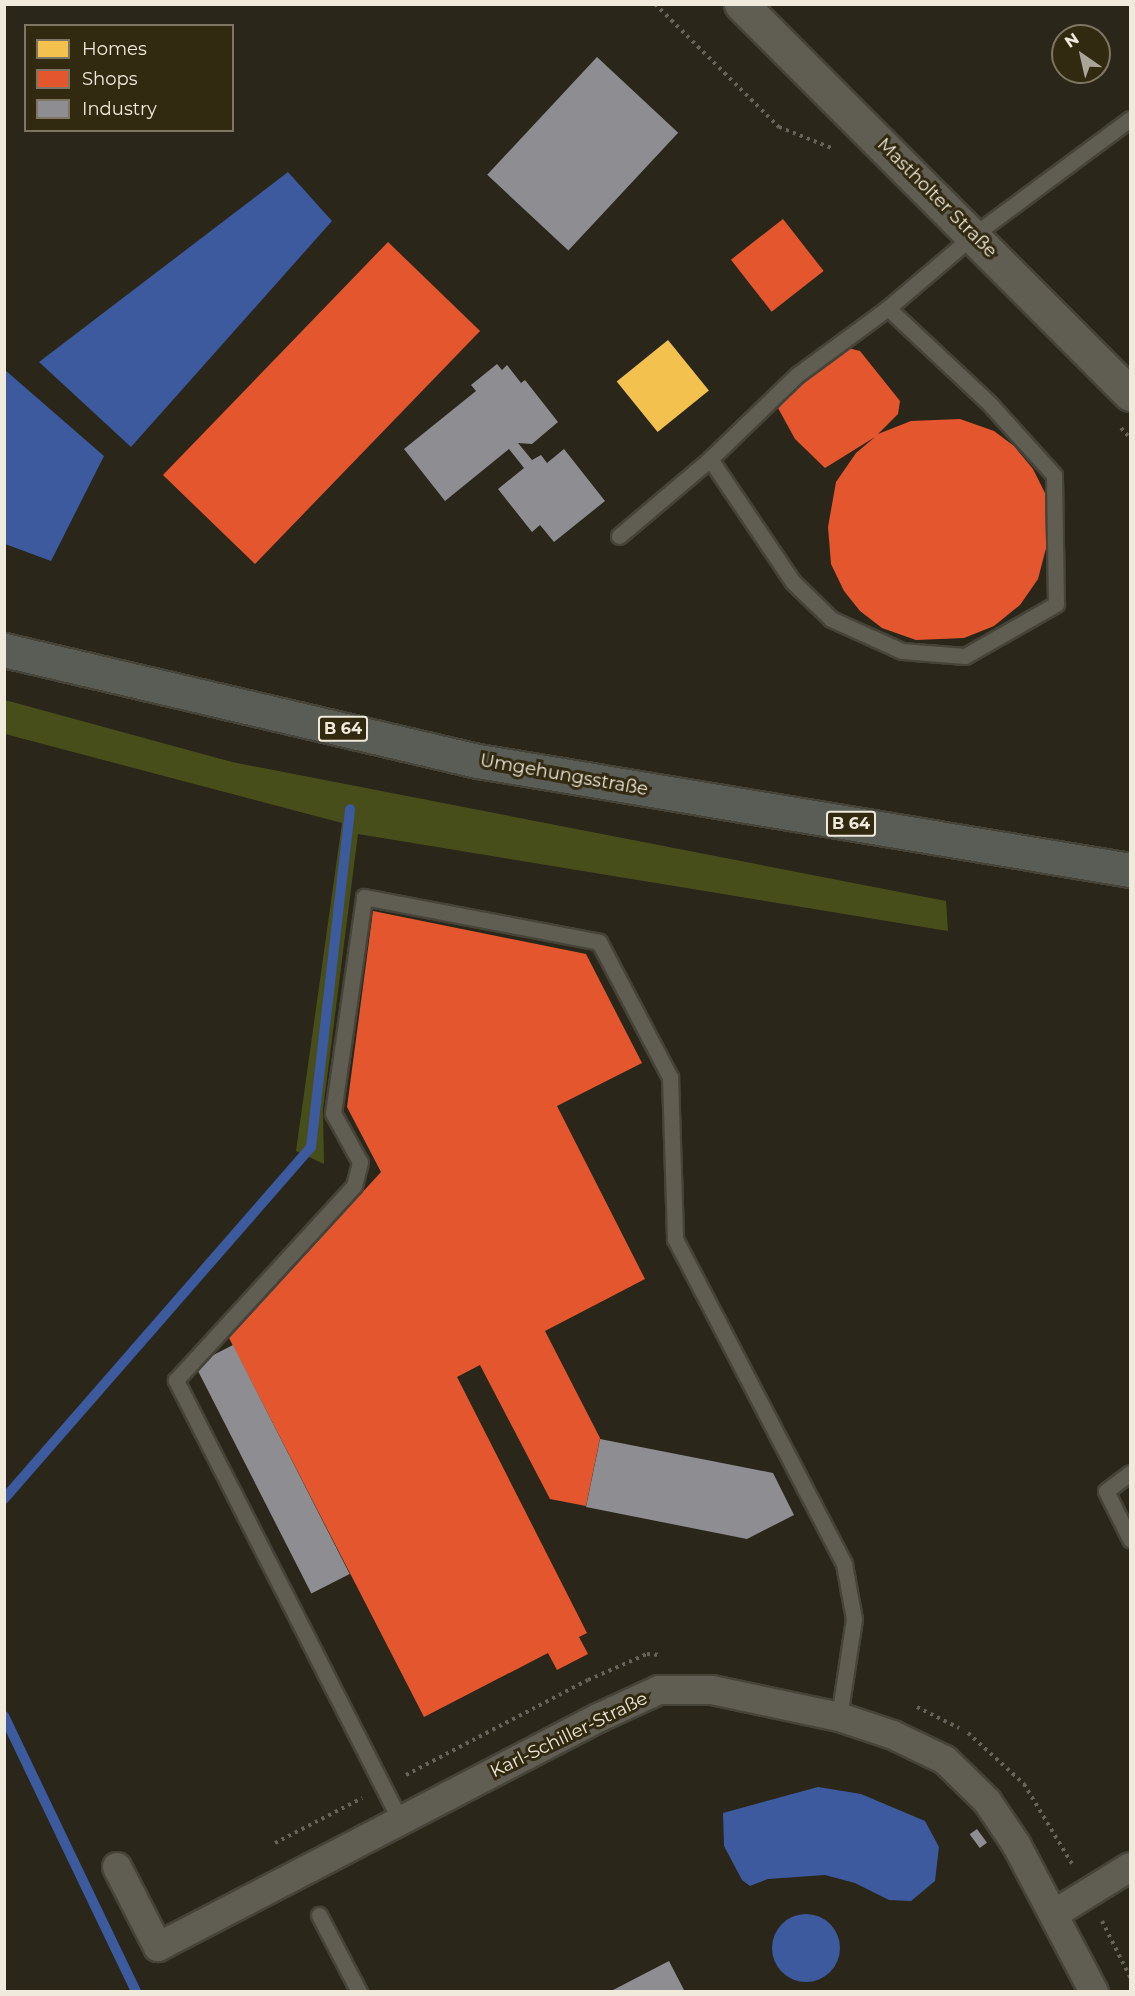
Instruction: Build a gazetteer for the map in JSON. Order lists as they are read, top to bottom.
{
  "streets": {
    "main road": ["B 64", "Umgehungsstraße"],
    "street": ["Mastholter Straße", "Karl-Schiller-Straße"]
  },
  "legend": ["Homes", "Shops", "Industry"],
  "north": "top left"
}
